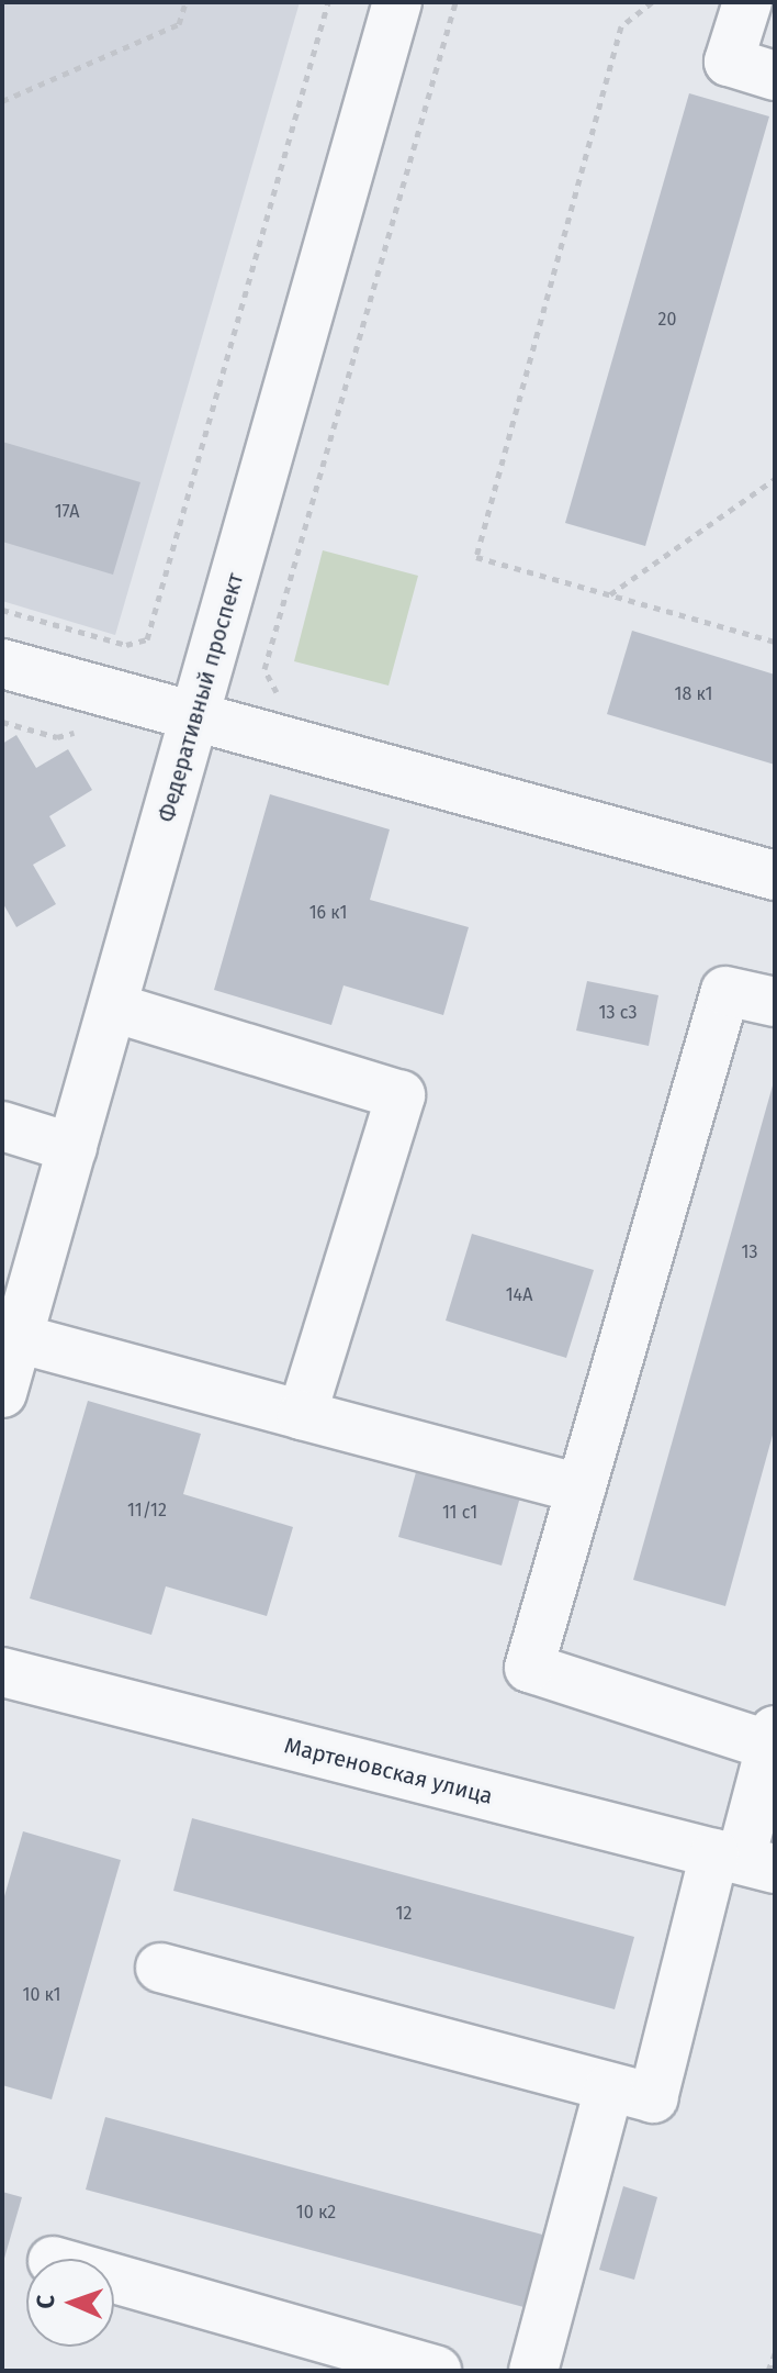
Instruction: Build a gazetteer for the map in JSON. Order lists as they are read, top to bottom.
{
  "streets": {
    "street": ["Федеративный проспект", "Мартеновская улица"]
  },
  "house_numbers": [
    "20",
    "17А",
    "18 к1",
    "16 к1",
    "13 c3",
    "13",
    "14А",
    "11/12",
    "11 с1",
    "12",
    "10 к1",
    "10 к2"
  ],
  "north": "left"
}
